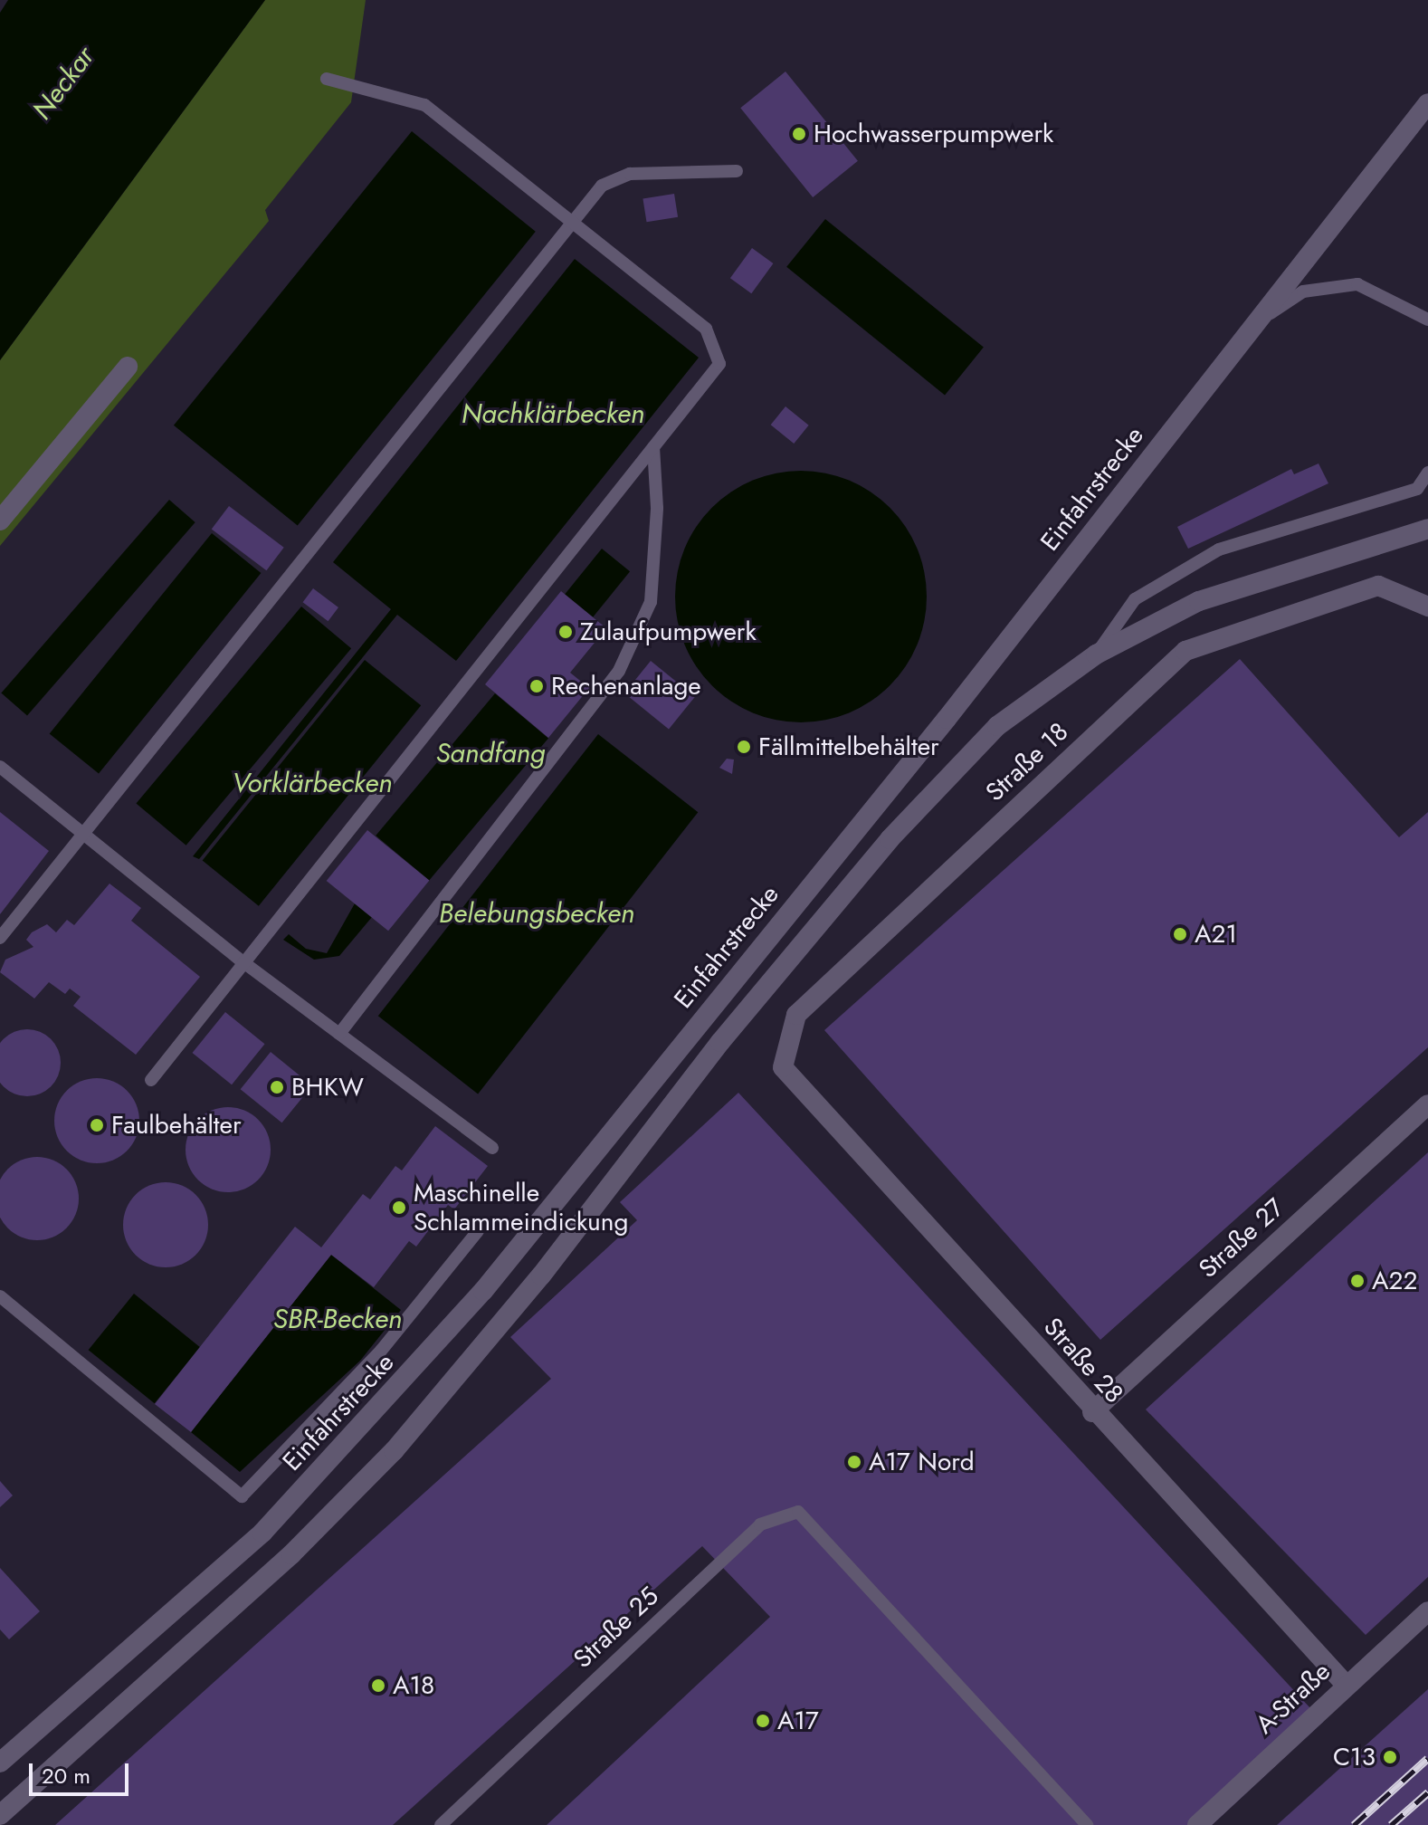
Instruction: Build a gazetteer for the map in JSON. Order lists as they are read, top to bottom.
{
  "streets": {
    "street": [
      "Einfahrstrecke",
      "Straße 18",
      "Straße 27",
      "Straße 28",
      "A-Straße"
    ],
    "lane": ["Straße 25"]
  },
  "crossings": [
    ["Straße 18", "Straße 28"],
    ["Straße 27", "Straße 28"],
    ["Straße 28", "A-Straße"]
  ],
  "water": [
    "Neckar",
    "Nachklärbecken",
    "Sandfang",
    "Vorklärbecken",
    "Belebungsbecken",
    "SBR-Becken"
  ],
  "places": [
    "Hochwasserpumpwerk",
    "Zulaufpumpwerk",
    "Rechenanlage",
    "Fällmittelbehälter",
    "A21",
    "BHKW",
    "Faulbehälter",
    "Maschinelle Schlammeindickung",
    "A22",
    "A17 Nord",
    "A18",
    "A17",
    "C13"
  ],
  "scale_bar": "20 m"
}
